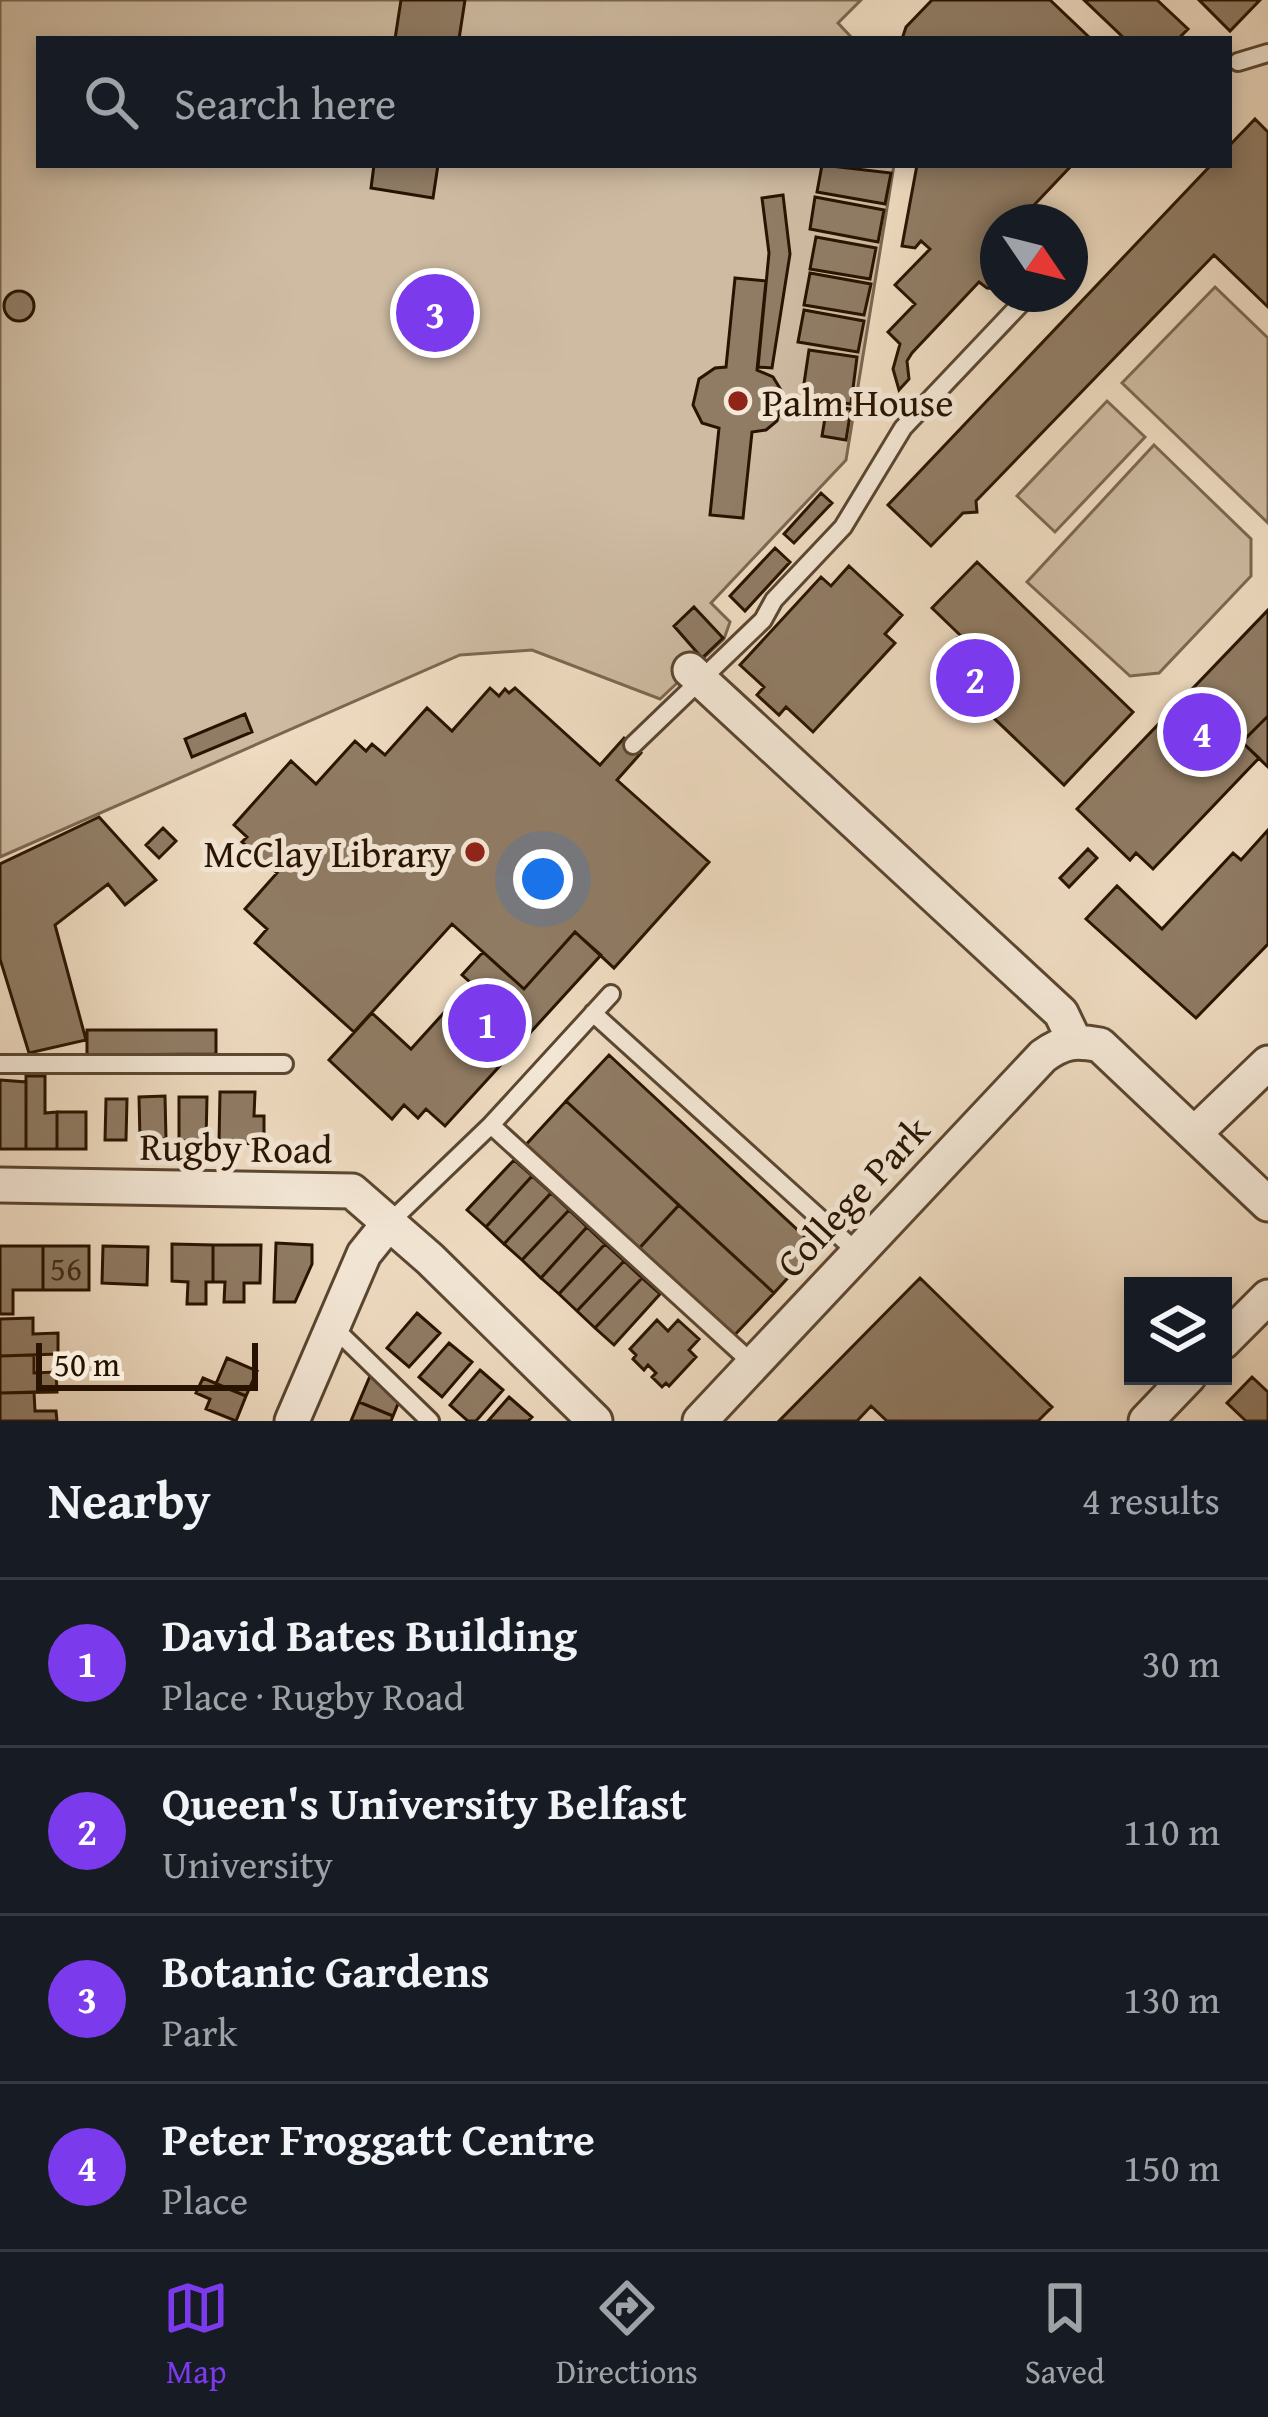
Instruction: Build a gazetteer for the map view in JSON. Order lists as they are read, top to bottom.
{
  "streets": {
    "street": ["Rugby Road", "College Park"]
  },
  "places": ["Palm House", "McClay Library"],
  "house_numbers": ["56"],
  "scale_bar": "50 m",
  "north": "bottom right",
  "page": {
    "search": "Search here",
    "pins": [
      "3",
      "2",
      "4",
      "1"
    ],
    "scale": "50 m",
    "heading": ["Nearby", "4 results"],
    "list": [
      {
        "mark": "1",
        "name": "David Bates Building",
        "note": "Place · Rugby Road",
        "value": "30 m"
      },
      {
        "mark": "2",
        "name": "Queen's University Belfast",
        "note": "University",
        "value": "110 m"
      },
      {
        "mark": "3",
        "name": "Botanic Gardens",
        "note": "Park",
        "value": "130 m"
      },
      {
        "mark": "4",
        "name": "Peter Froggatt Centre",
        "note": "Place",
        "value": "150 m"
      }
    ],
    "nav": ["Map", "Directions", "Saved"]
  }
}
